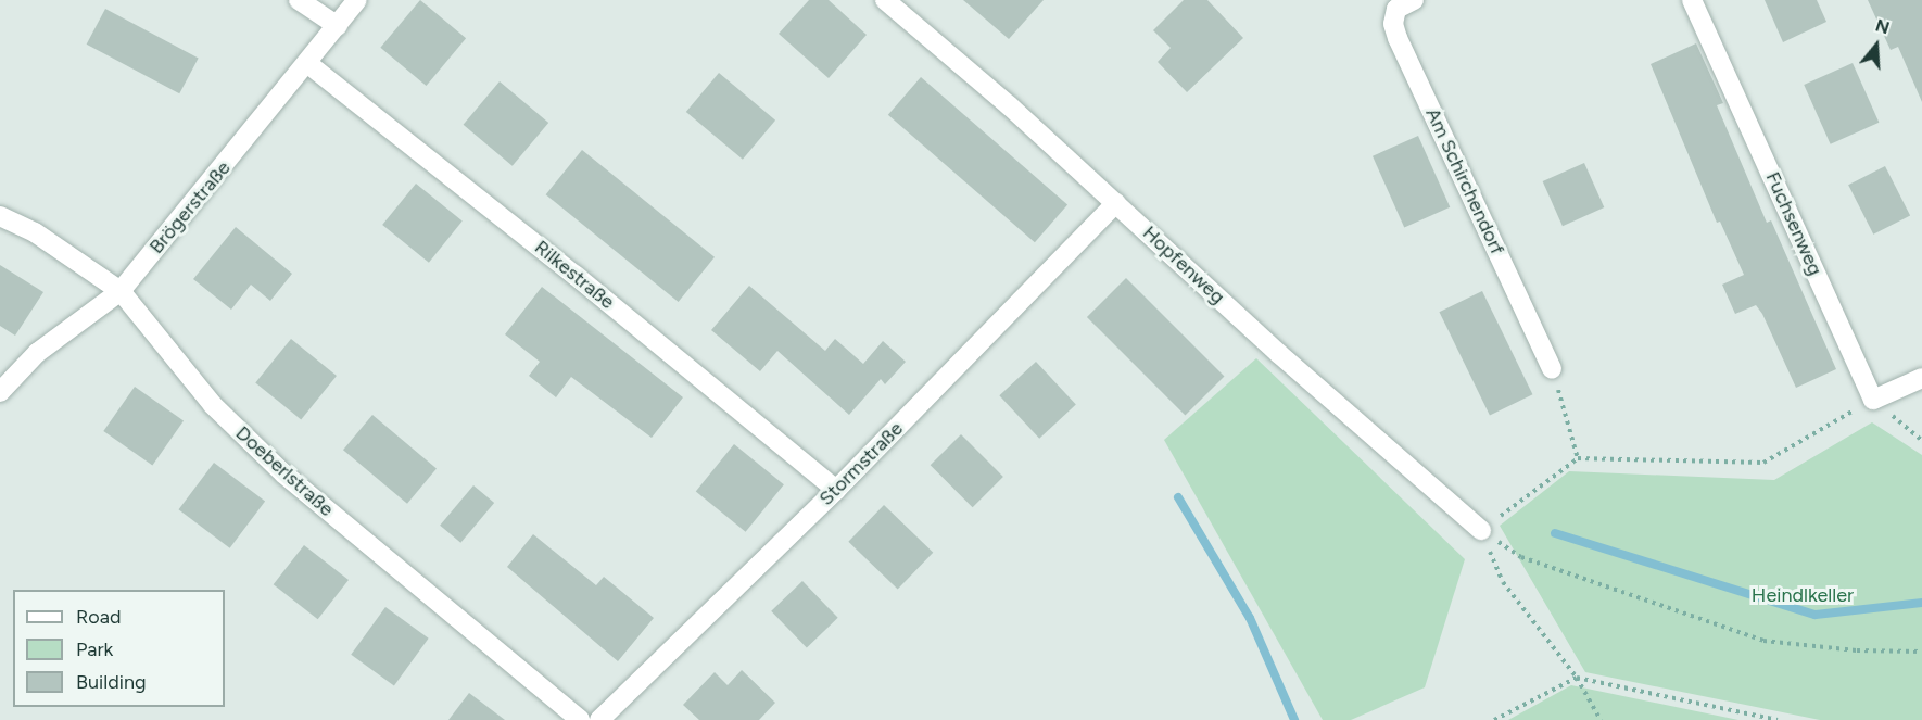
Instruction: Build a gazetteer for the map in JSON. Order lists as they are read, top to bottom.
{
  "streets": {
    "street": [
      "Am Schirchendorf",
      "Brögerstraße",
      "Fuchsenweg",
      "Hopfenweg",
      "Rilkestraße",
      "Stormstraße",
      "Doeberlstraße"
    ]
  },
  "crossings": [
    ["Brögerstraße", "Rilkestraße"],
    ["Brögerstraße", "Doeberlstraße"],
    ["Hopfenweg", "Stormstraße"],
    ["Rilkestraße", "Stormstraße"]
  ],
  "parks": ["Heindlkeller"],
  "legend": ["Road", "Park", "Building"],
  "north": "top"
}
